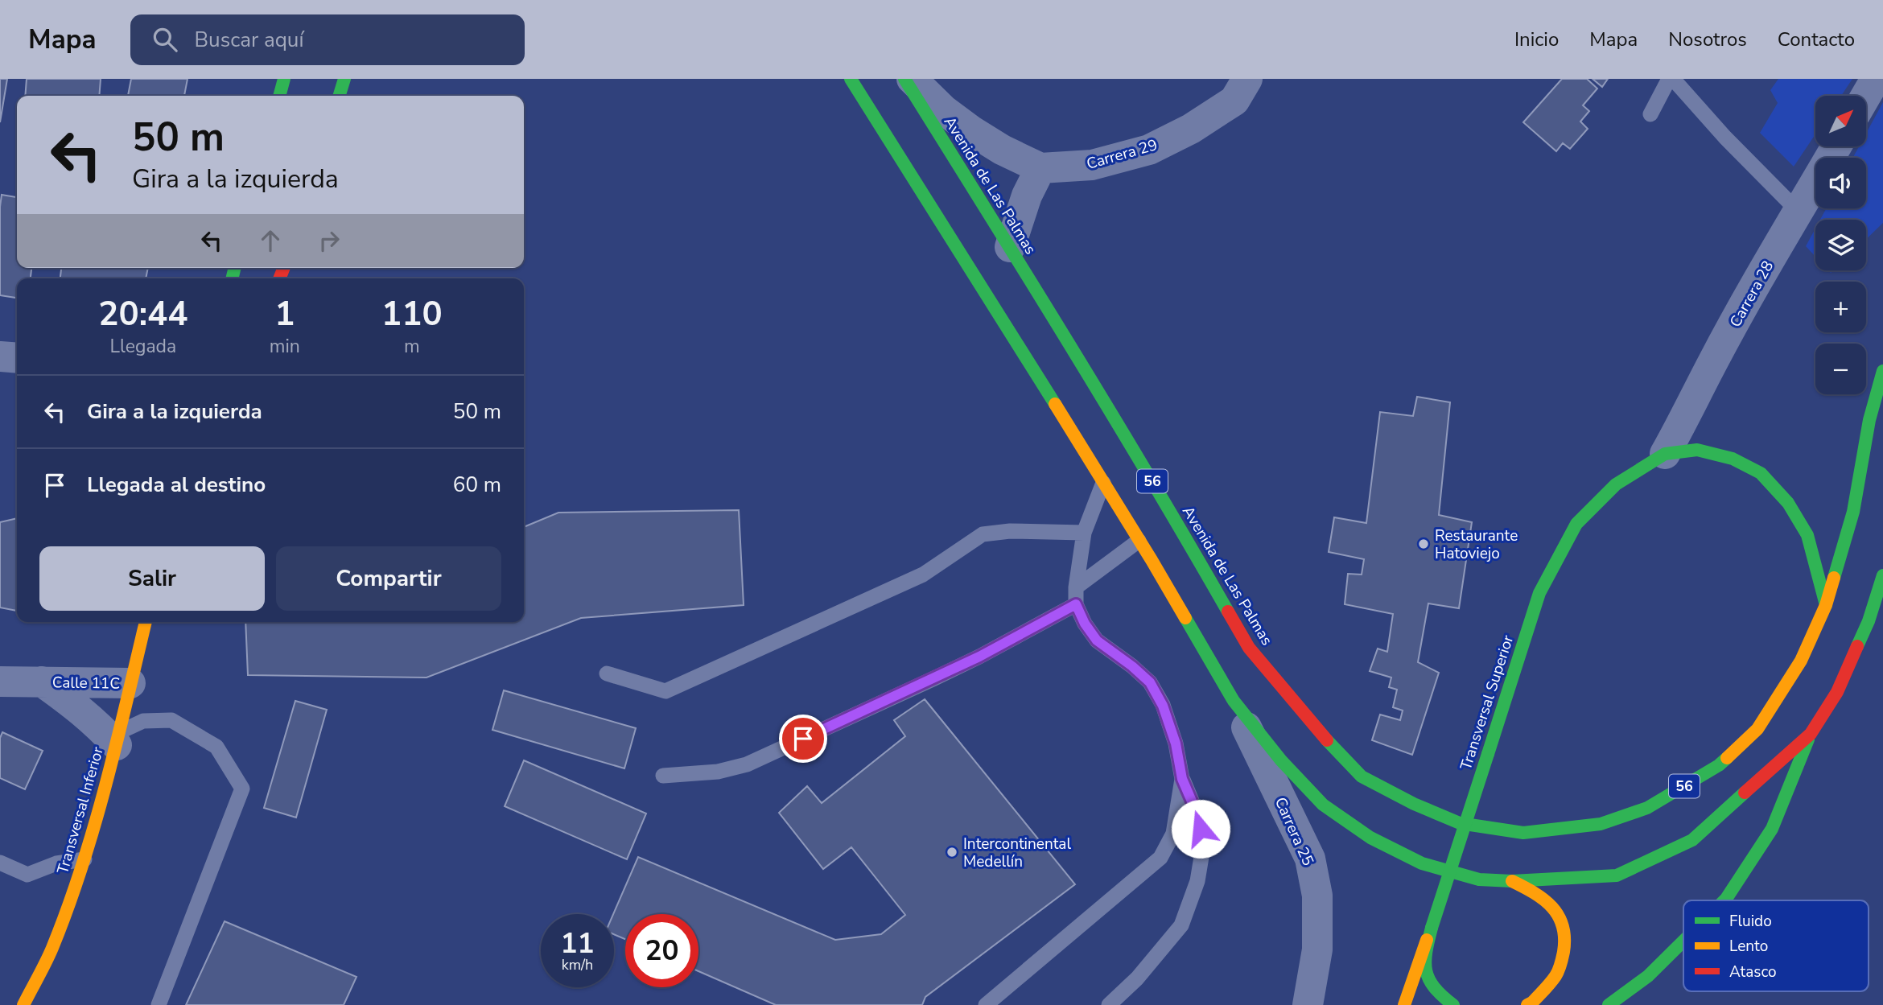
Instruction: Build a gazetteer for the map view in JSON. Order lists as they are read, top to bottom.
{
  "streets": {
    "main road": [
      "Avenida de Las Palmas",
      "56",
      "Transversal Superior",
      "Transversal Inferior"
    ],
    "street": [
      "Carrera 29",
      "Carrera 28",
      "Calle 11C",
      "Carrera 25"
    ]
  },
  "crossings": [
    ["Carrera 28", "Transversal Superior"],
    ["56", "Carrera 25"],
    ["Calle 11C", "Transversal Inferior"]
  ],
  "places": ["Restaurante Hatoviejo", "Intercontinental Medellín"],
  "legend": ["Fluido", "Lento", "Atasco"],
  "north": "top right",
  "page": {
    "header": "Mapa",
    "search": "Buscar aquí",
    "nav": [
      "Inicio",
      "Mapa",
      "Nosotros",
      "Contacto"
    ],
    "map_buttons": ["+", "−"],
    "turn": ["50 m", "Gira a la izquierda"],
    "eta": [
      "20:44",
      "Llegada",
      "1",
      "min",
      "110",
      "m"
    ],
    "list": [
      {
        "name": "Gira a la izquierda",
        "value": "50 m"
      },
      {
        "name": "Llegada al destino",
        "value": "60 m"
      }
    ],
    "buttons": ["Salir", "Compartir"],
    "speed": "11 km/h",
    "limit": "20"
  }
}
